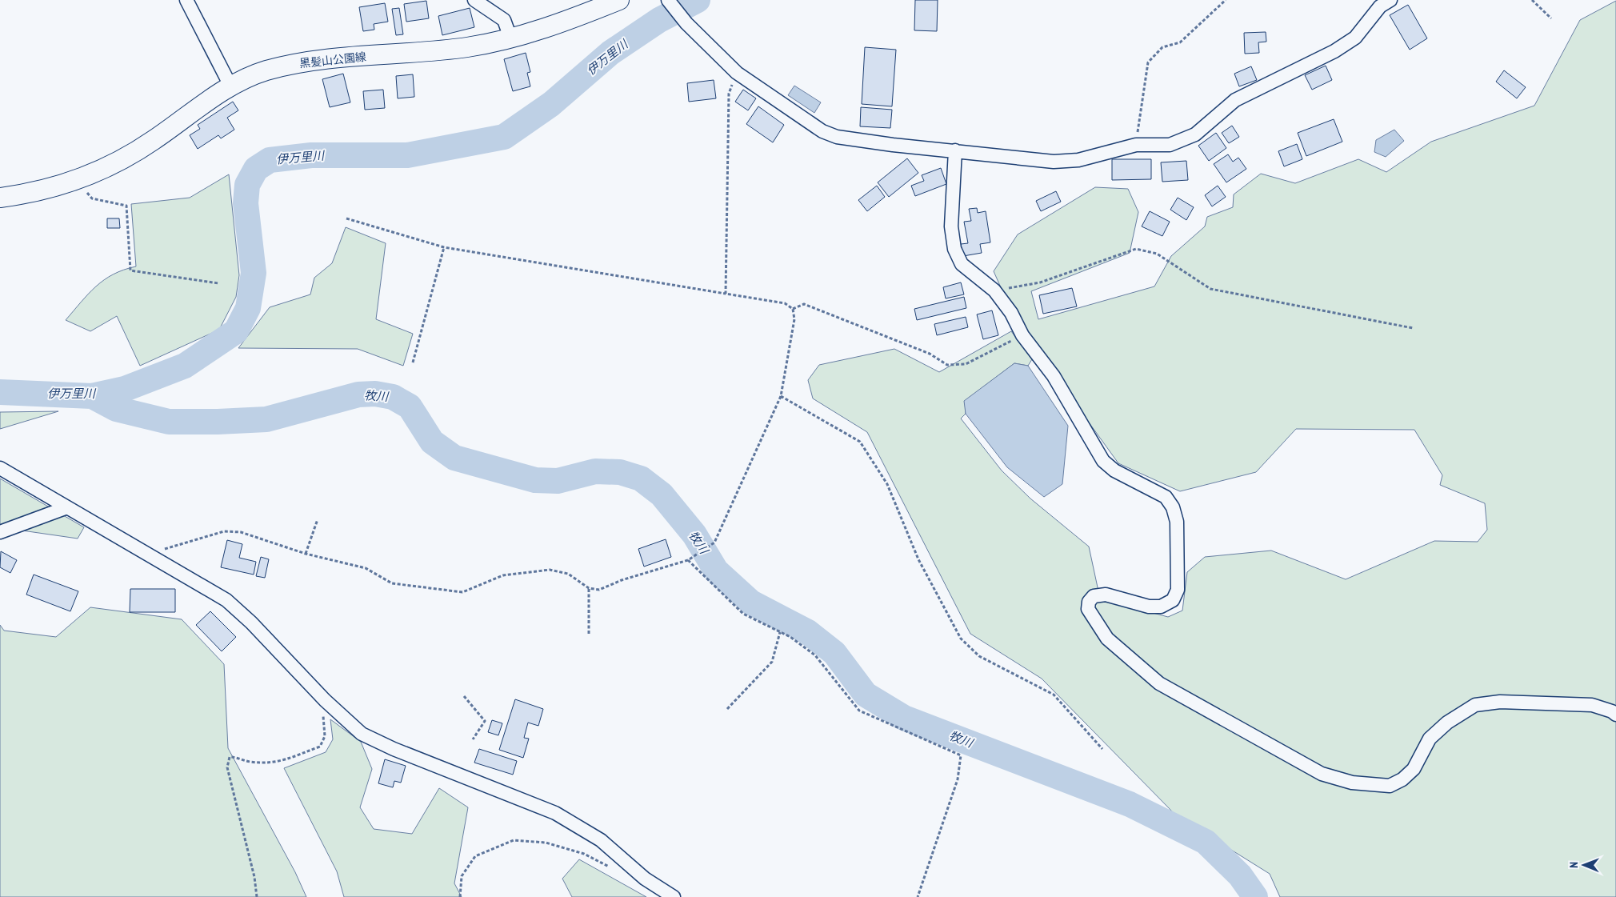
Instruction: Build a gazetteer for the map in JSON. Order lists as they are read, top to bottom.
{
  "streets": {
    "main road": ["黒髪山公園線"]
  },
  "water": ["伊万里川", "牧川"],
  "north": "left"
}
